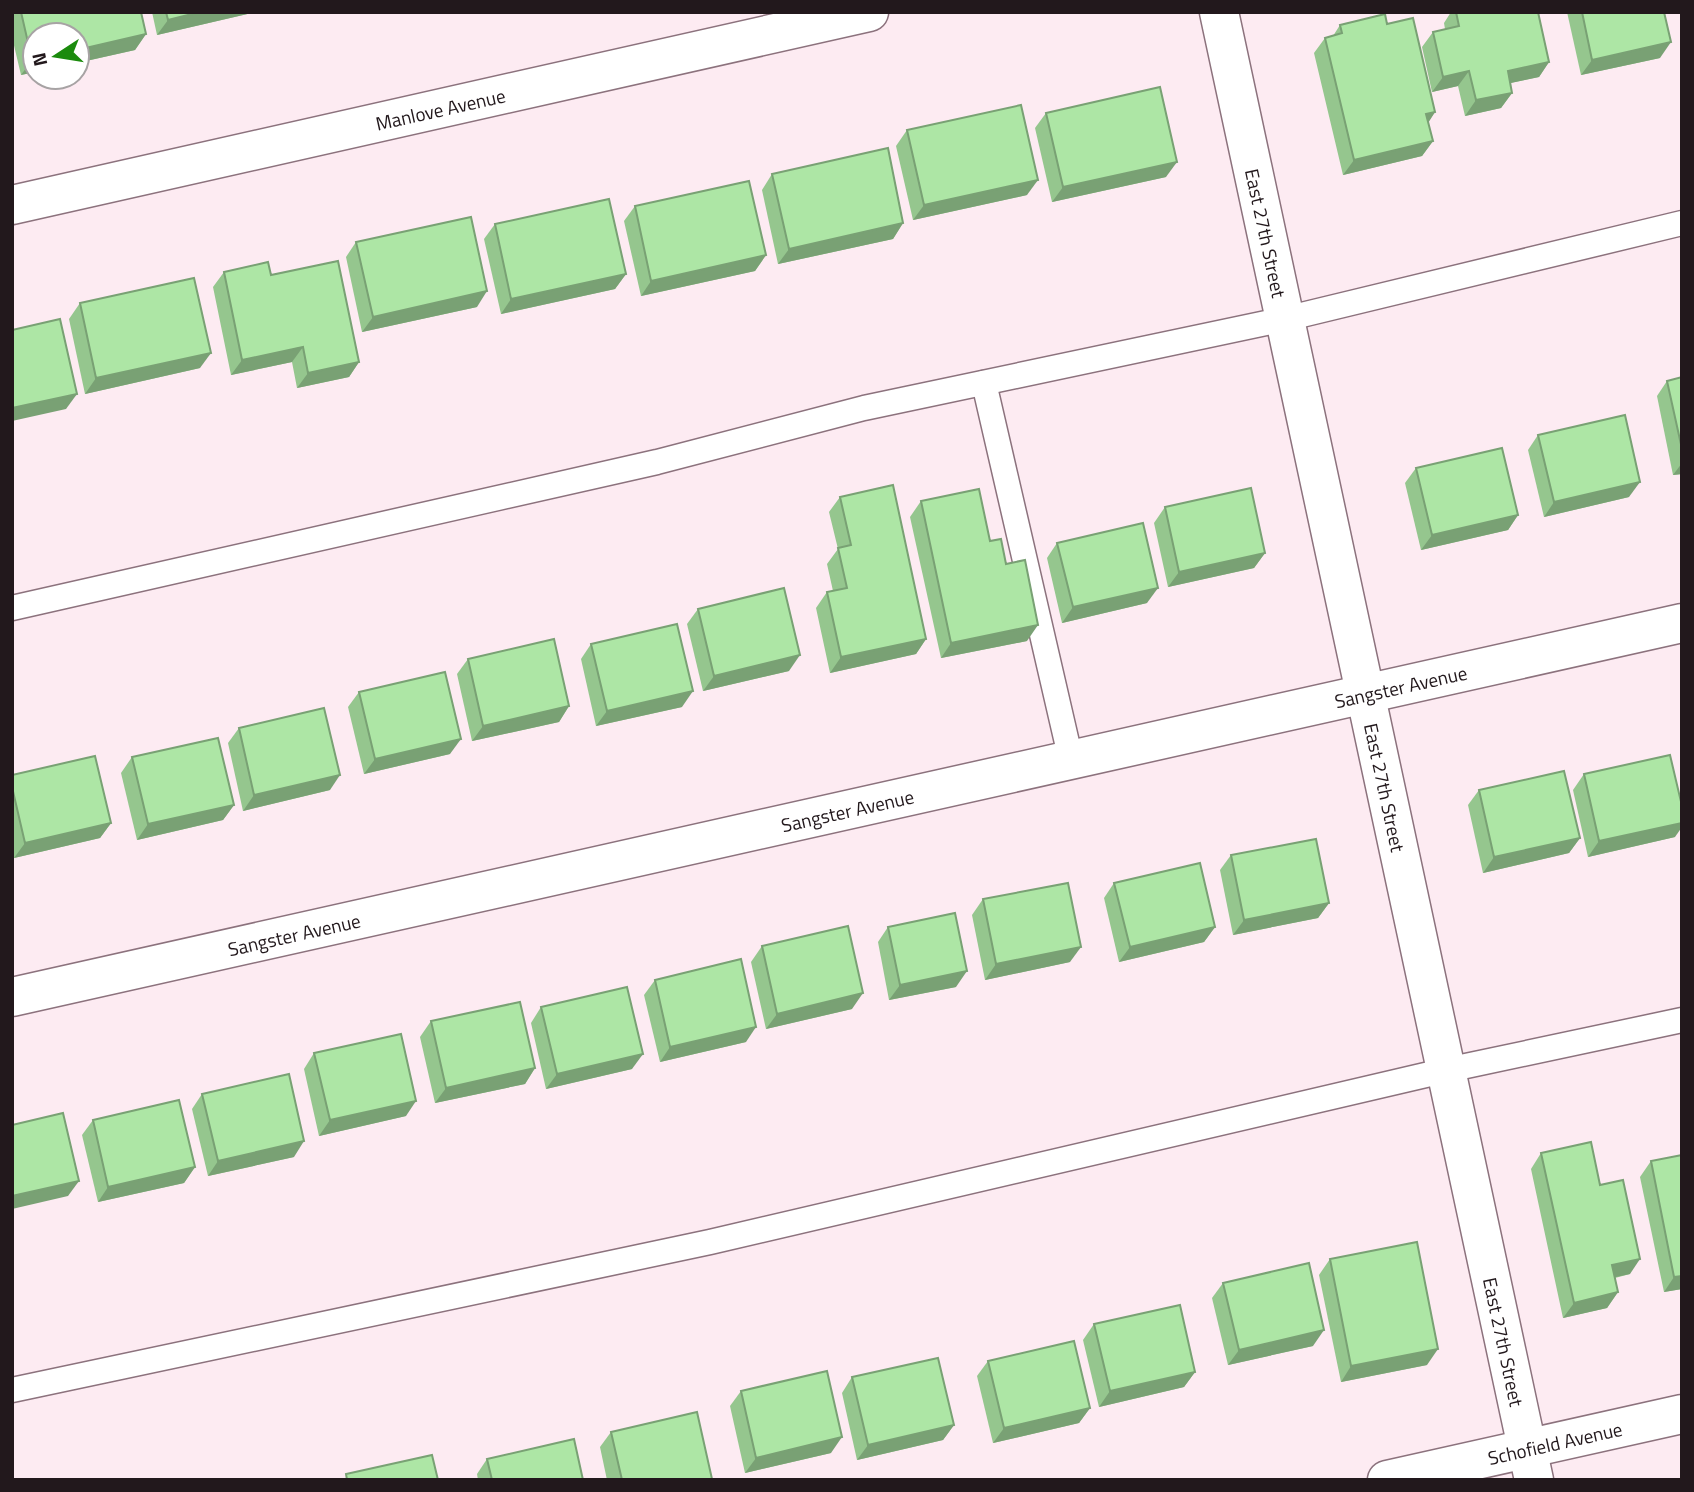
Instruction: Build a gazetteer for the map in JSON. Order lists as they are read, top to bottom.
{
  "streets": {
    "street": [
      "Manlove Avenue",
      "East 27th Street",
      "Sangster Avenue",
      "Schofield Avenue"
    ]
  },
  "crossings": [
    ["East 27th Street", "Sangster Avenue"],
    ["East 27th Street", "Schofield Avenue"]
  ],
  "north": "left"
}
